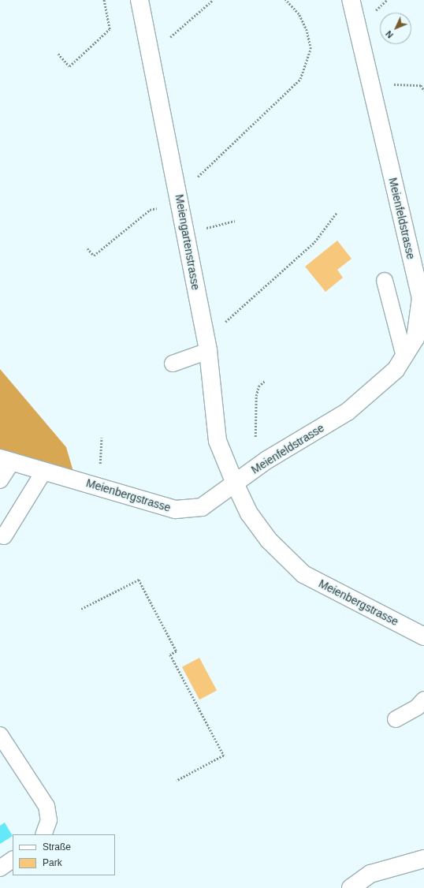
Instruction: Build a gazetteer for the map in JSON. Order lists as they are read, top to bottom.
{
  "streets": {
    "street": ["Meienfeldstrasse", "Meiengartenstrasse", "Meienbergstrasse"]
  },
  "crossings": [
    ["Meienfeldstrasse", "Meiengartenstrasse"],
    ["Meienfeldstrasse", "Meienbergstrasse"],
    ["Meiengartenstrasse", "Meienbergstrasse"]
  ],
  "legend": ["Straße", "Park"],
  "north": "bottom left"
}
